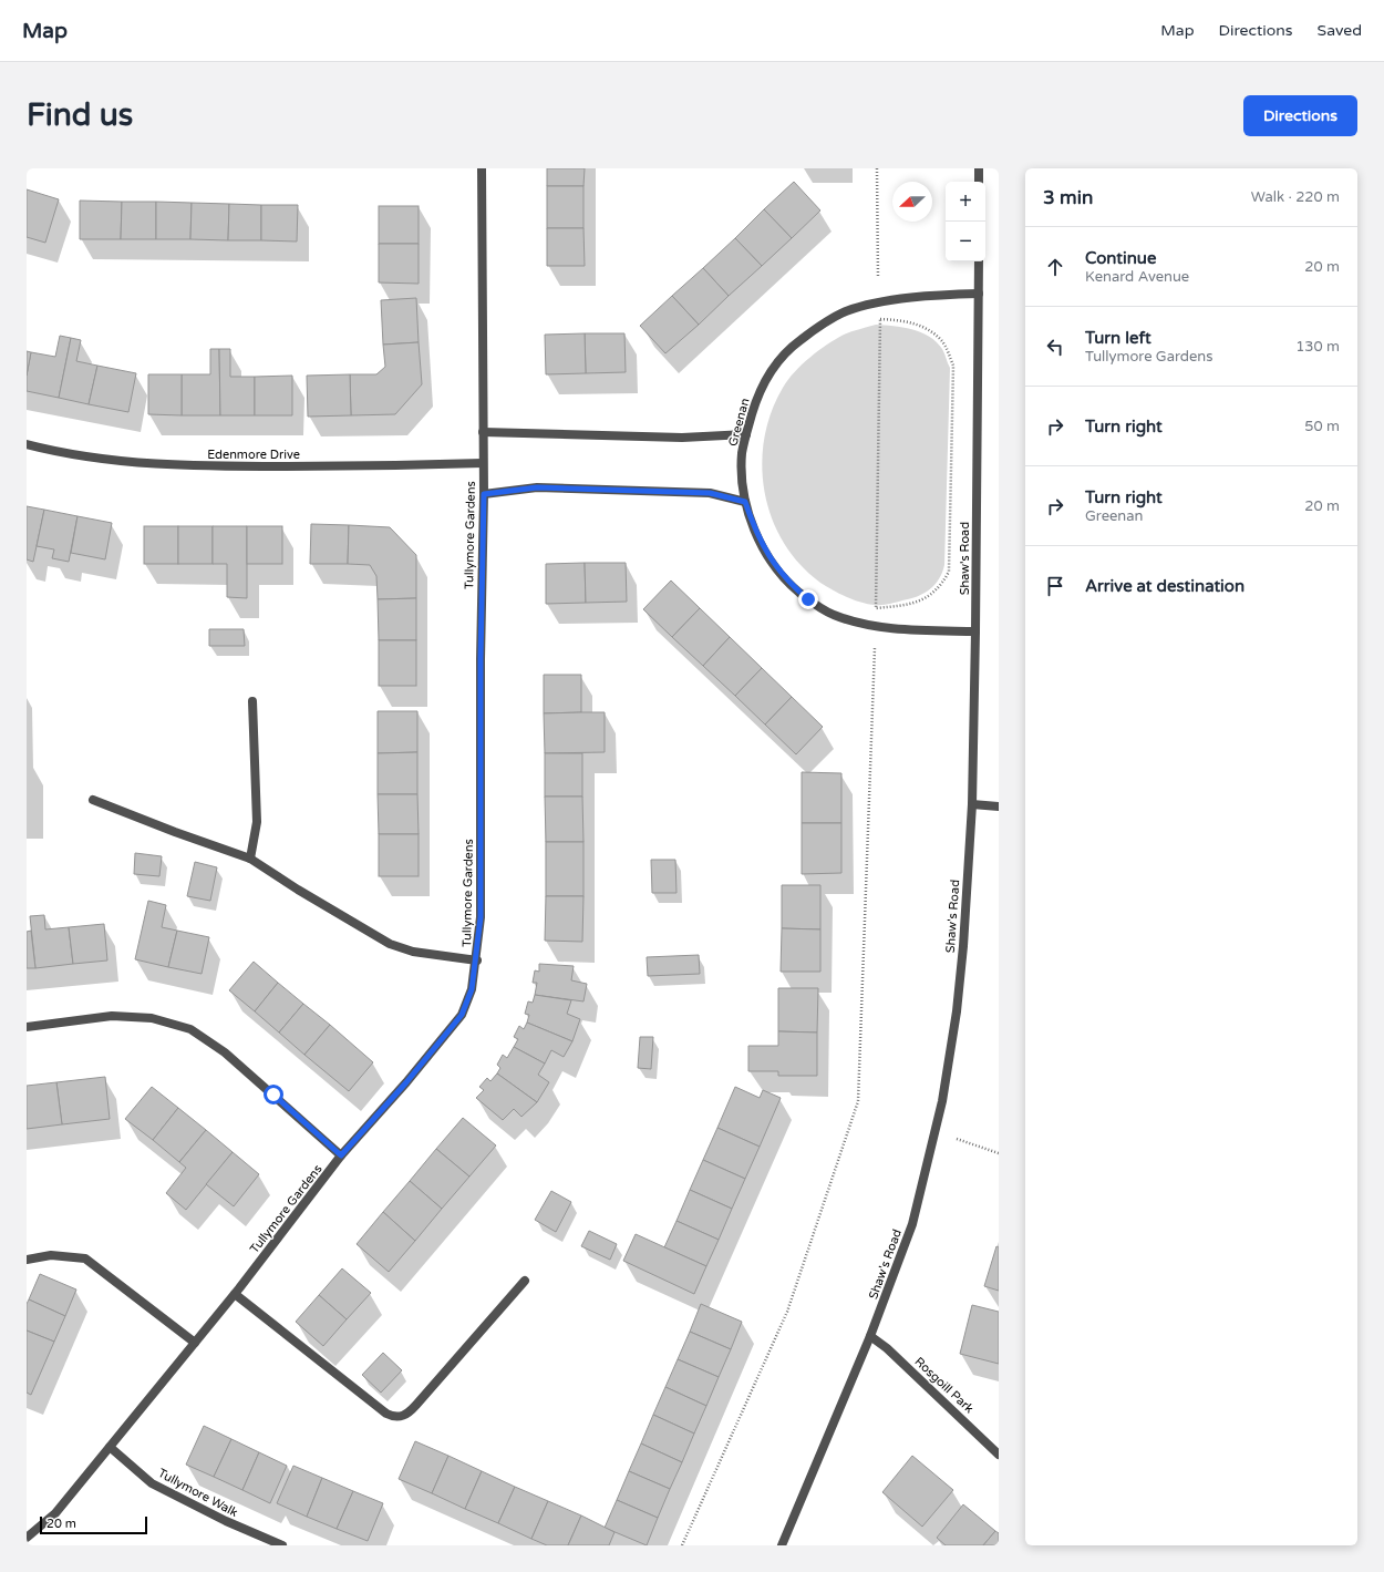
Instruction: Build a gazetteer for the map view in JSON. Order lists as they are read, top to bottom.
{
  "streets": {
    "street": [
      "Greenan",
      "Edenmore Drive",
      "Tullymore Gardens",
      "Shaw's Road",
      "Rosgoill Park",
      "Tullymore Walk"
    ]
  },
  "crossings": [
    ["Greenan", "Shaw's Road"],
    ["Edenmore Drive", "Tullymore Gardens"],
    ["Tullymore Gardens", "Tullymore Walk"],
    ["Shaw's Road", "Rosgoill Park"]
  ],
  "scale_bar": "20 m",
  "north": "left",
  "page": {
    "header": "Map",
    "nav": ["Map", "Directions", "Saved"],
    "buttons": "Directions",
    "title": "Find us",
    "heading": ["3 min", "Walk · 220 m"],
    "map_buttons": ["+", "−"],
    "list": [
      ["Continue", "Kenard Avenue", "20 m"],
      ["Turn left", "Tullymore Gardens", "130 m"],
      ["Turn right", "50 m"],
      ["Turn right", "Greenan", "20 m"],
      "Arrive at destination"
    ],
    "scale": "20 m"
  }
}
